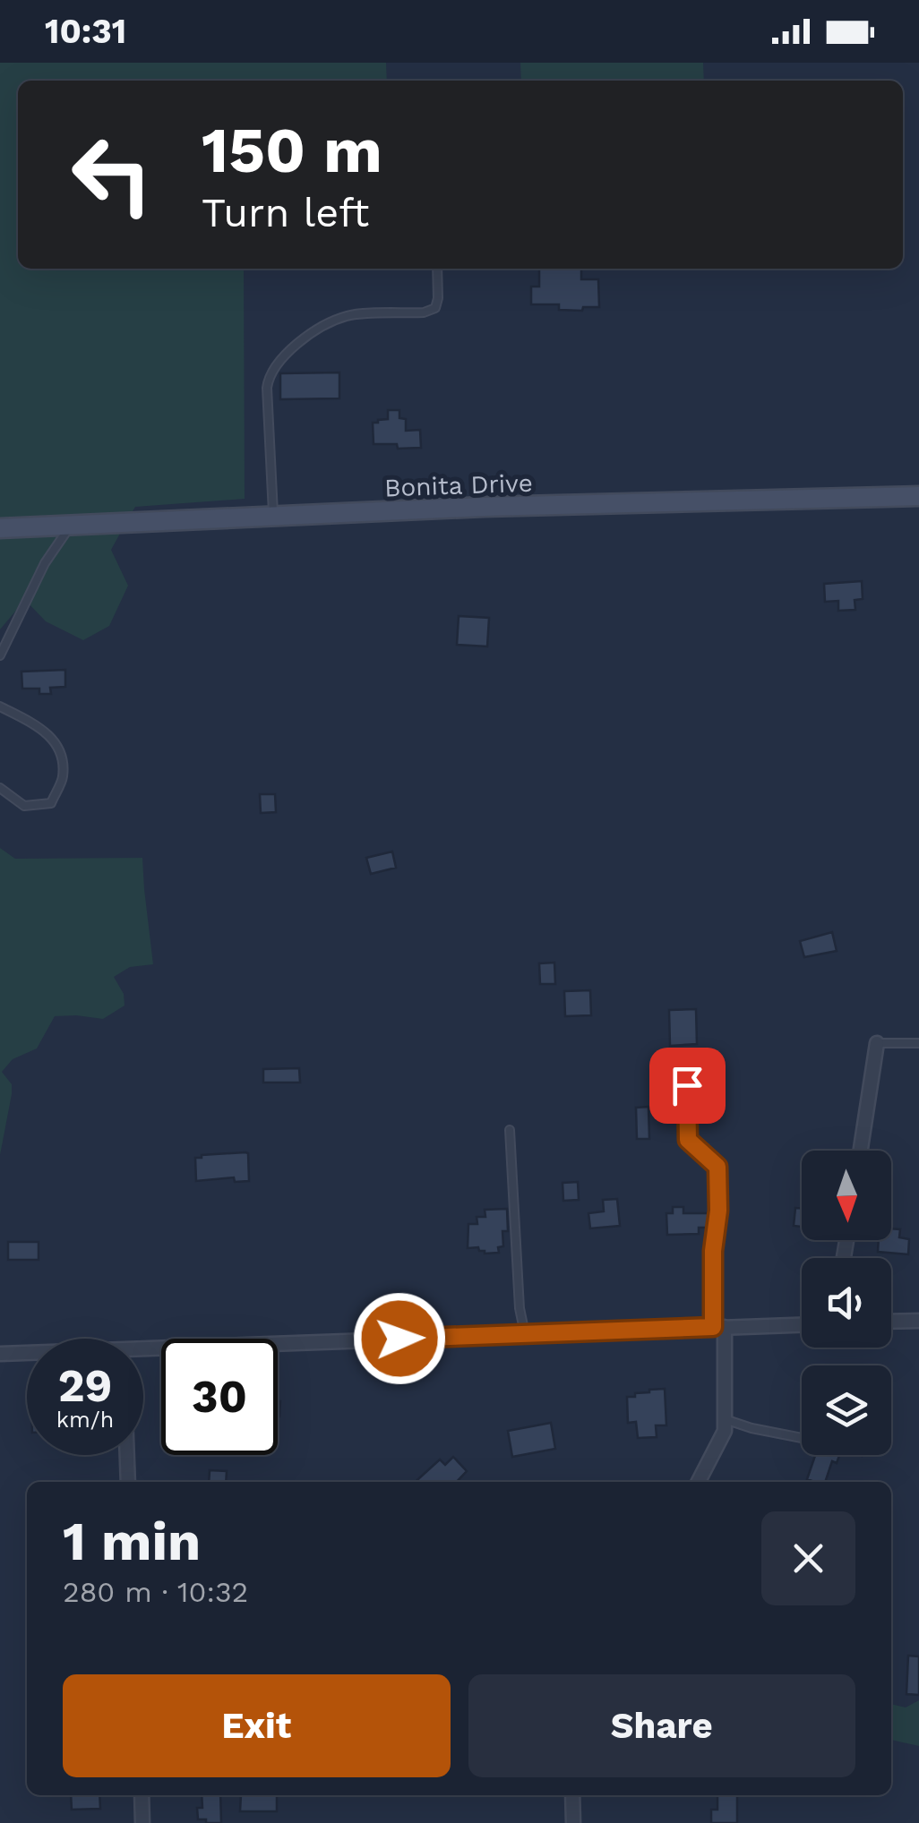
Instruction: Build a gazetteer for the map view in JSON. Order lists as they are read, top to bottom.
{
  "streets": {
    "street": ["Bonita Drive"]
  },
  "north": "bottom",
  "page": {
    "status": "10:31",
    "turn": ["150 m", "Turn left"],
    "speed": "29 km/h",
    "limit": "30",
    "heading": ["1 min", "280 m · 10:32"],
    "buttons": ["Exit", "Share"]
  }
}
